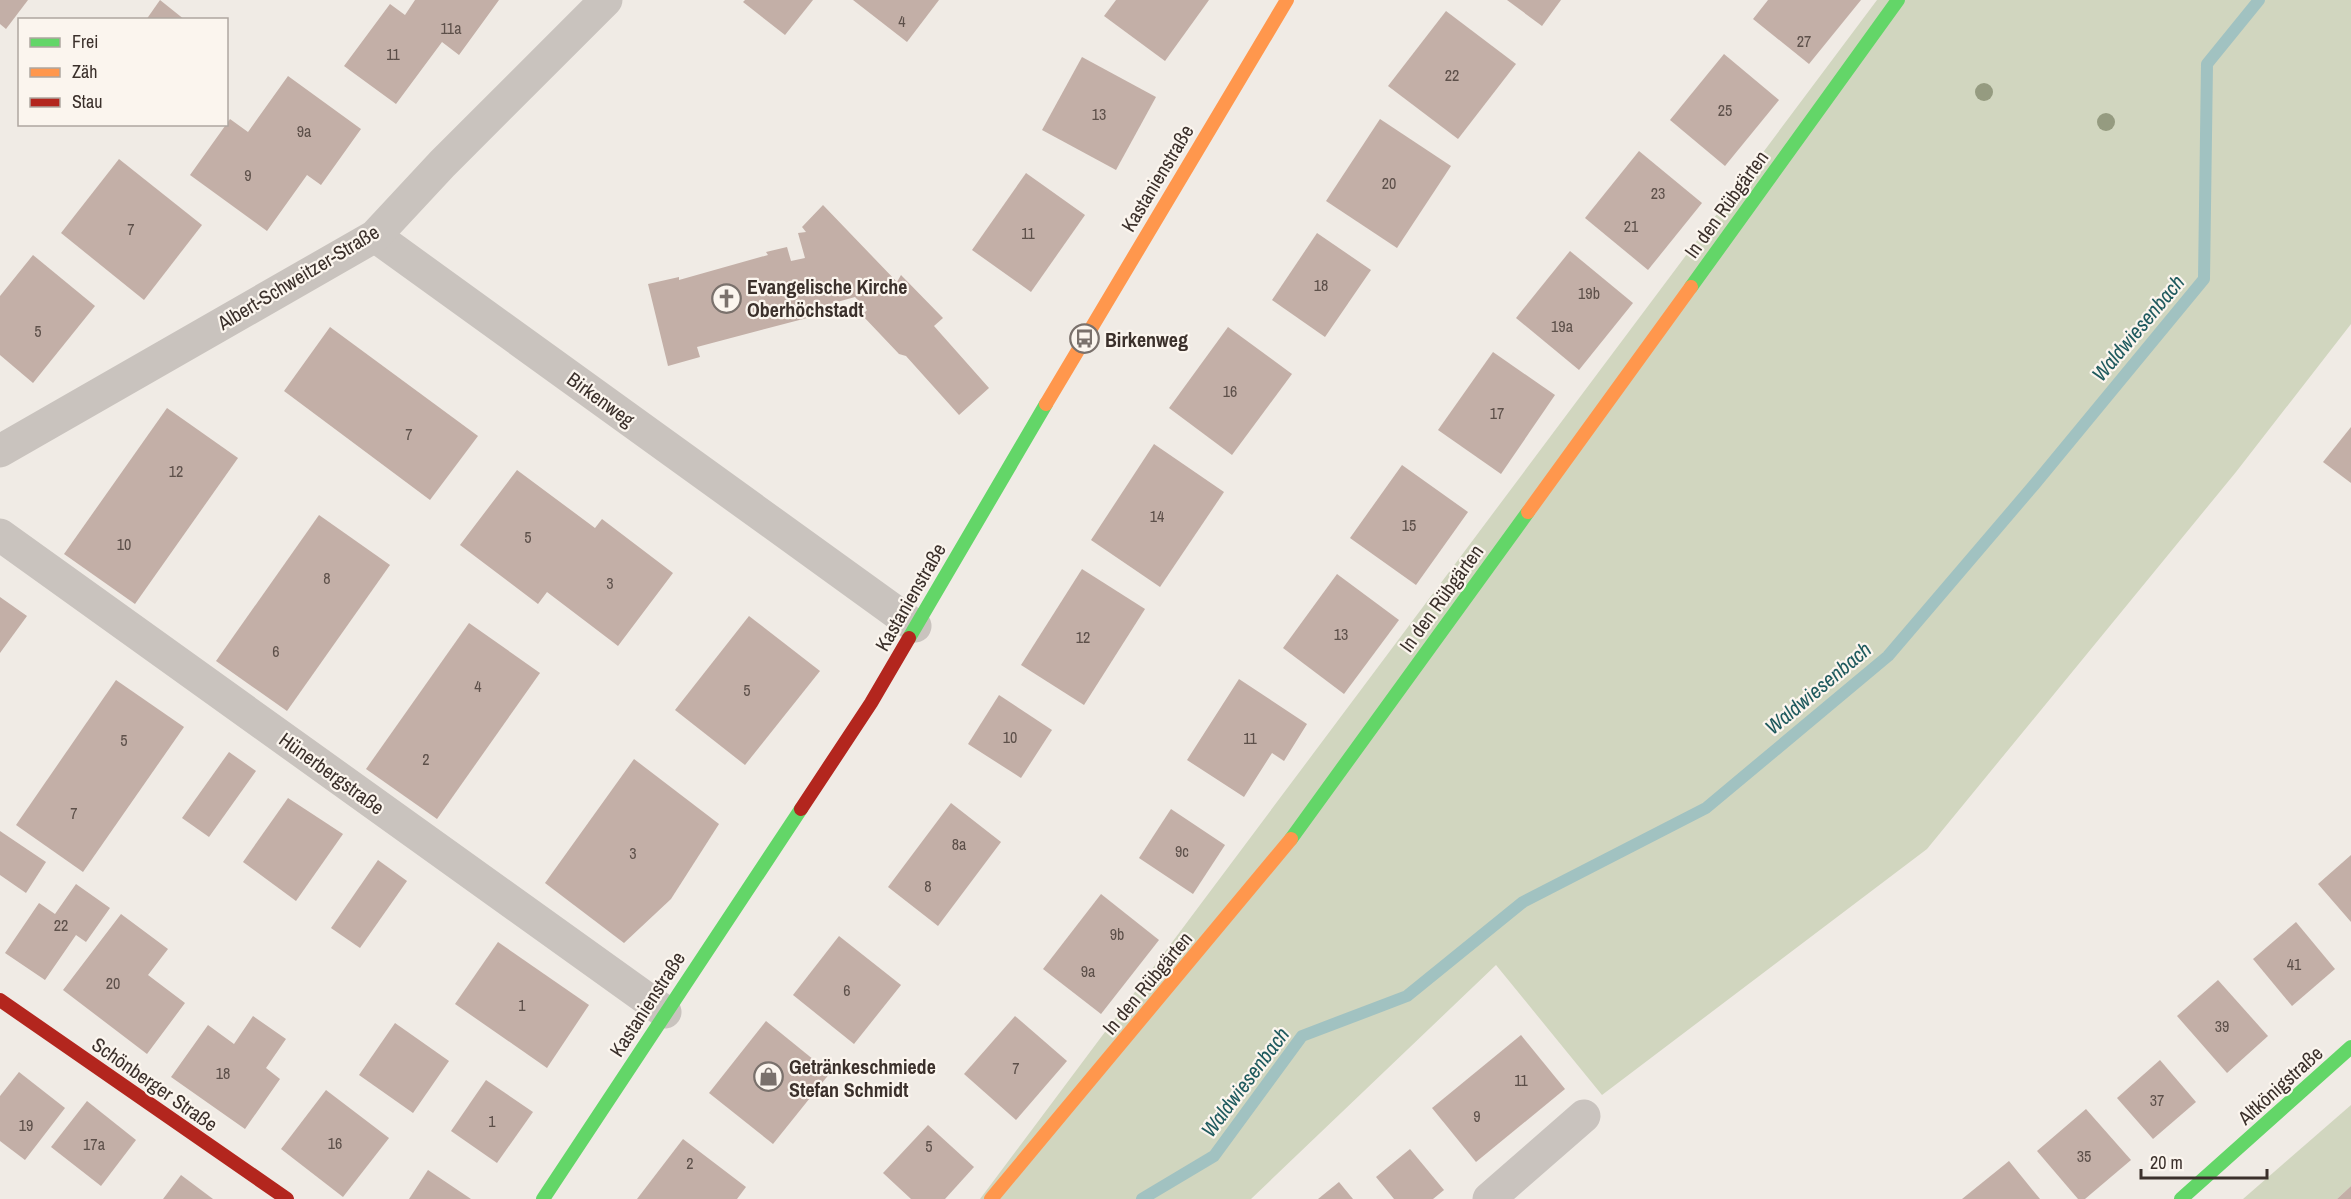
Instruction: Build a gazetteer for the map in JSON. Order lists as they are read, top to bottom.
{
  "streets": {
    "street": [
      "Kastanienstraße",
      "In den Rübgärten",
      "Albert-Schweitzer-Straße",
      "Birkenweg",
      "Hünerbergstraße",
      "Schönberger Straße",
      "Altkönigstraße"
    ]
  },
  "crossings": [
    ["Kastanienstraße", "Birkenweg"],
    ["Kastanienstraße", "Hünerbergstraße"],
    ["Albert-Schweitzer-Straße", "Birkenweg"]
  ],
  "water": ["Waldwiesenbach"],
  "places": {
    "church": ["Evangelische Kirche Oberhöchstadt"],
    "bus stop": ["Birkenweg"],
    "shop": ["Getränkeschmiede Stefan Schmidt"]
  },
  "house_numbers": [
    "4",
    "11a",
    "27",
    "11",
    "22",
    "25",
    "13",
    "9a",
    "9",
    "20",
    "23",
    "21",
    "7",
    "11",
    "18",
    "19b",
    "19a",
    "5",
    "16",
    "17",
    "7",
    "12",
    "14",
    "15",
    "5",
    "10",
    "8",
    "3",
    "13",
    "12",
    "6",
    "4",
    "5",
    "10",
    "11",
    "5",
    "2",
    "7",
    "8a",
    "9c",
    "3",
    "8",
    "22",
    "9b",
    "41",
    "9a",
    "20",
    "6",
    "1",
    "39",
    "7",
    "18",
    "11",
    "37",
    "9",
    "1",
    "19",
    "16",
    "17a",
    "5",
    "35",
    "2"
  ],
  "legend": ["Frei", "Zäh", "Stau"],
  "scale_bar": "20 m"
}
